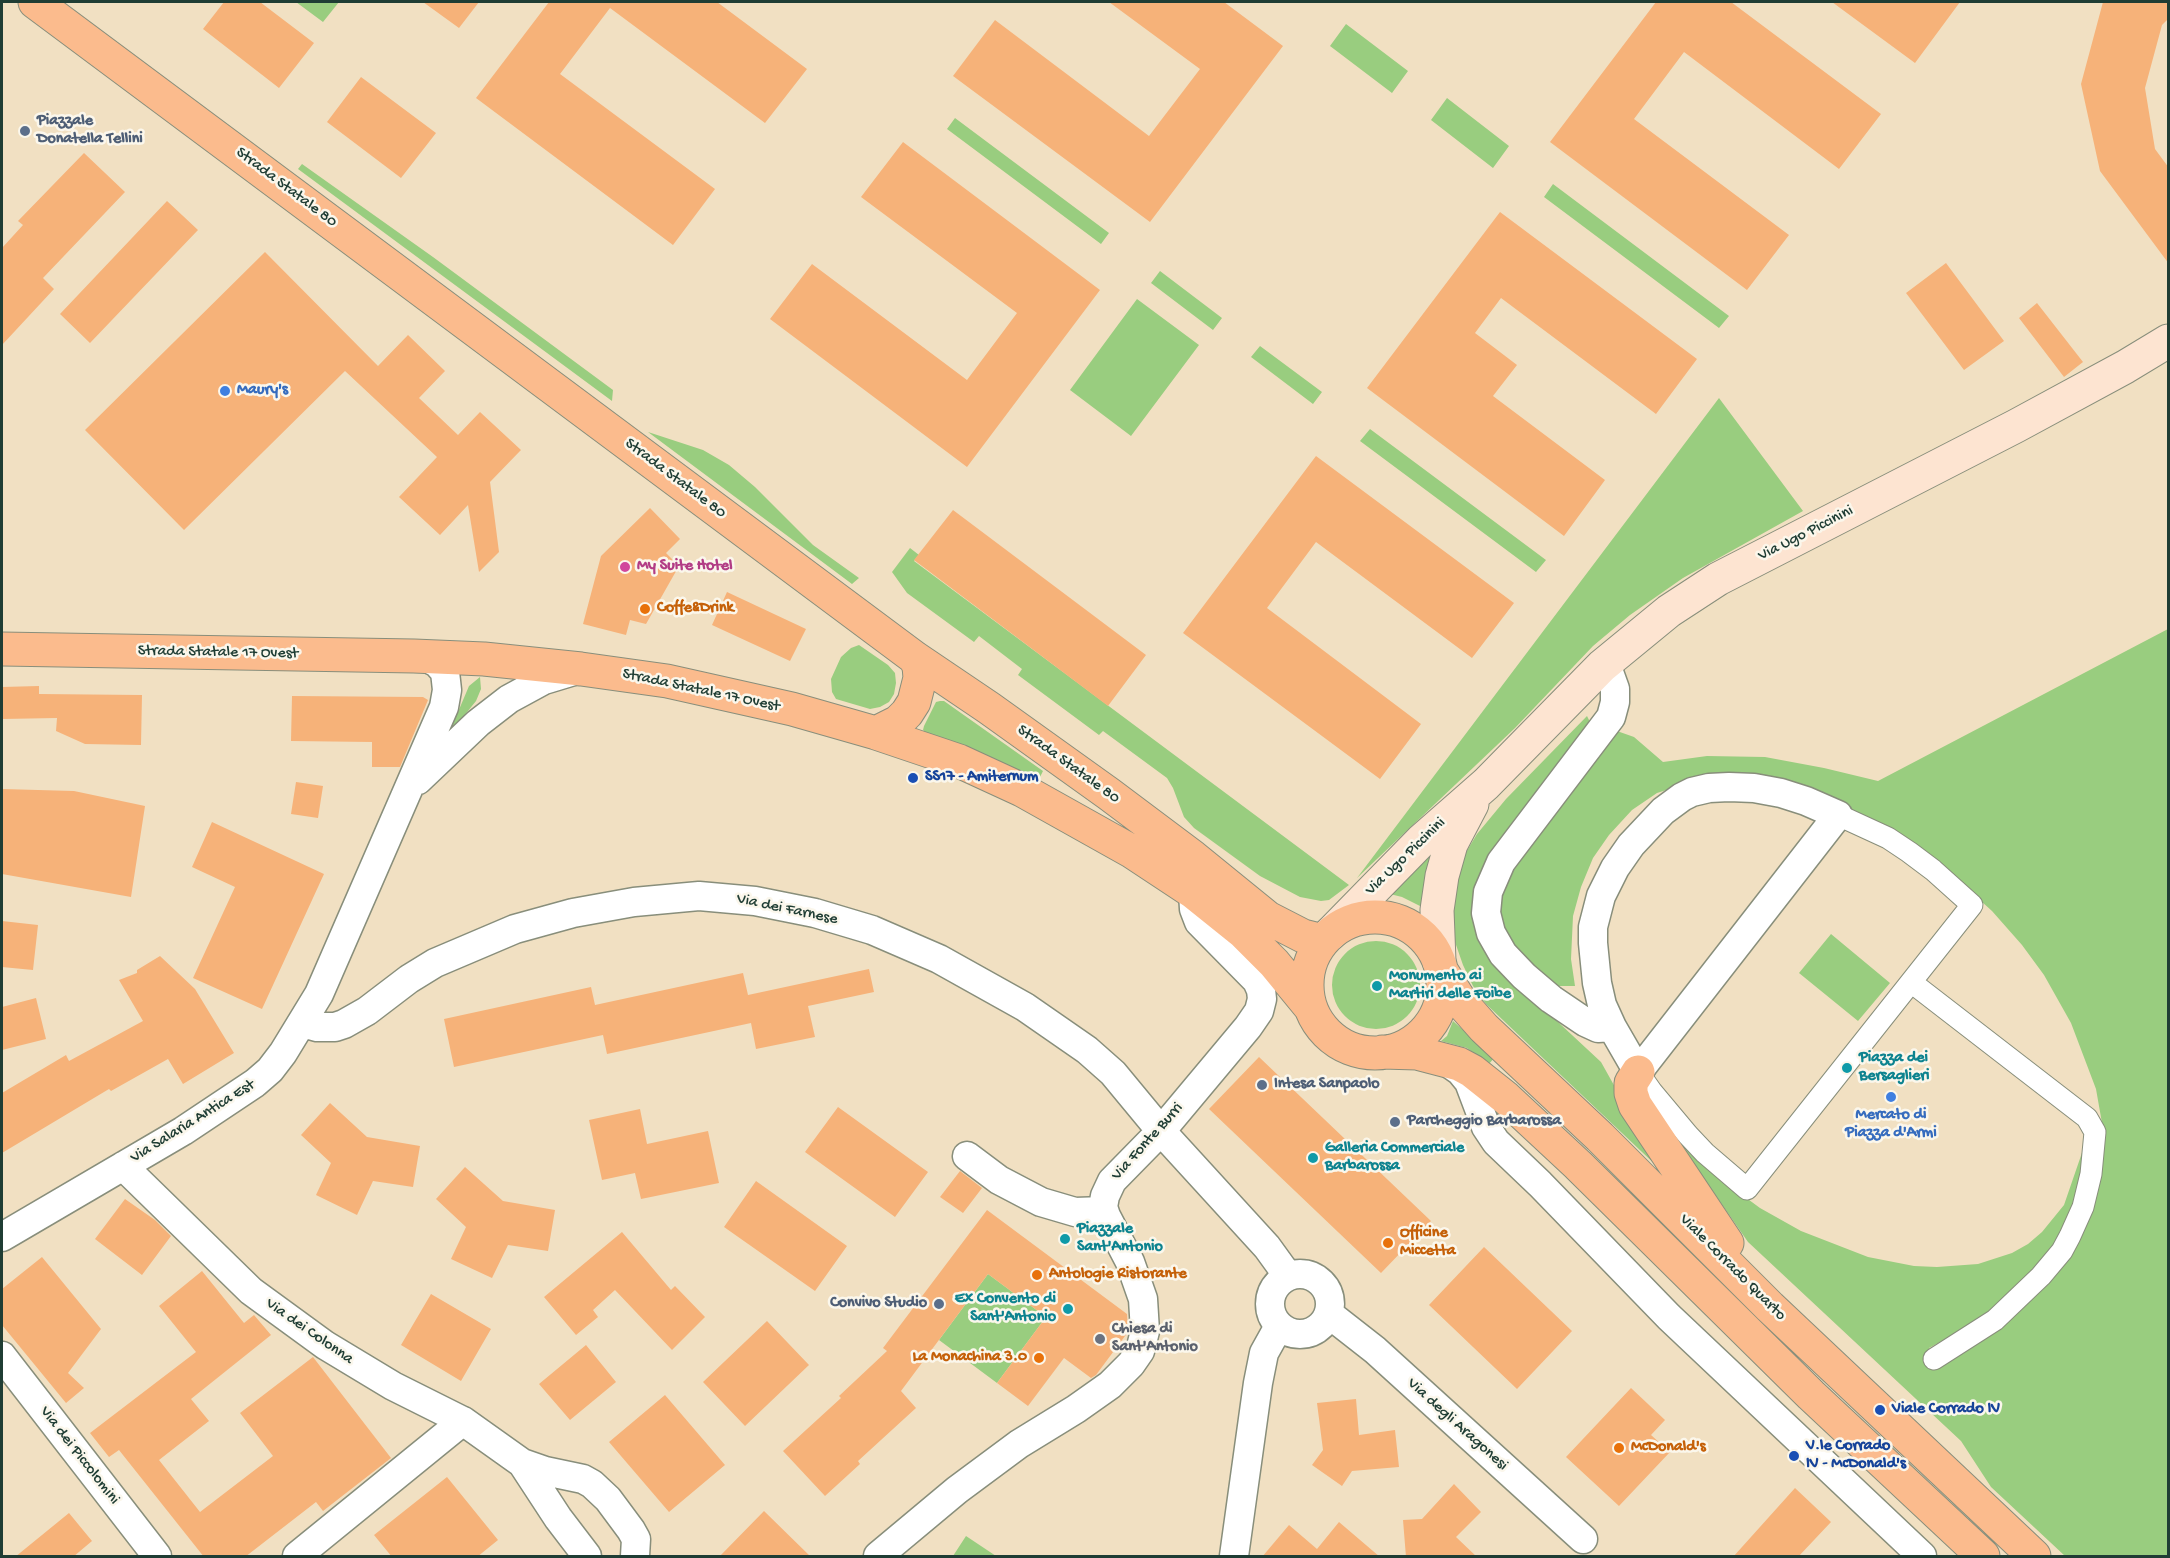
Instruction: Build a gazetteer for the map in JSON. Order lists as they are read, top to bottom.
{
  "streets": {
    "main road": [
      "Strada Statale 80",
      "Via Ugo Piccinini",
      "Strada Statale 17 Ovest",
      "Viale Corrado Quarto"
    ],
    "street": [
      "Via dei Farnese",
      "Via Salaria Antica Est",
      "Via Fonte Burri",
      "Via dei Colonna",
      "Via degli Aragonesi",
      "Via dei Piccolomini"
    ]
  },
  "crossings": [
    ["Strada Statale 80", "Via Ugo Piccinini"],
    ["Strada Statale 80", "Strada Statale 17 Ovest"],
    ["Strada Statale 80", "Viale Corrado Quarto"],
    ["Via Ugo Piccinini", "Strada Statale 17 Ovest"],
    ["Via Ugo Piccinini", "Viale Corrado Quarto"],
    ["Strada Statale 17 Ovest", "Via Salaria Antica Est"],
    ["Strada Statale 17 Ovest", "Via Fonte Burri"],
    ["Strada Statale 17 Ovest", "Viale Corrado Quarto"],
    ["Via dei Farnese", "Via Salaria Antica Est"],
    ["Via dei Farnese", "Via Fonte Burri"],
    ["Via Salaria Antica Est", "Via dei Colonna"]
  ],
  "places": [
    "Piazzale Donatella Tellini",
    "Maury's",
    "My Suite Hotel",
    "Coffe&Drink",
    "SS17 - Amiternum",
    "Monumento ai Martiri delle Foibe",
    "Piazza dei Bersaglieri",
    "Intesa Sanpaolo",
    "Mercato di Piazza d'Armi",
    "Parcheggio Barbarossa",
    "Galleria Commerciale Barbarossa",
    "Piazzale Sant'Antonio",
    "Officine Miccetta",
    "Antologie Ristorante",
    "Convivo Studio",
    "Ex Convento di Sant'Antonio",
    "Chiesa di Sant'Antonio",
    "La Monachina 3.0",
    "Viale Corrado IV",
    "McDonald's",
    "V.le Corrado IV - McDonald's"
  ]
}
